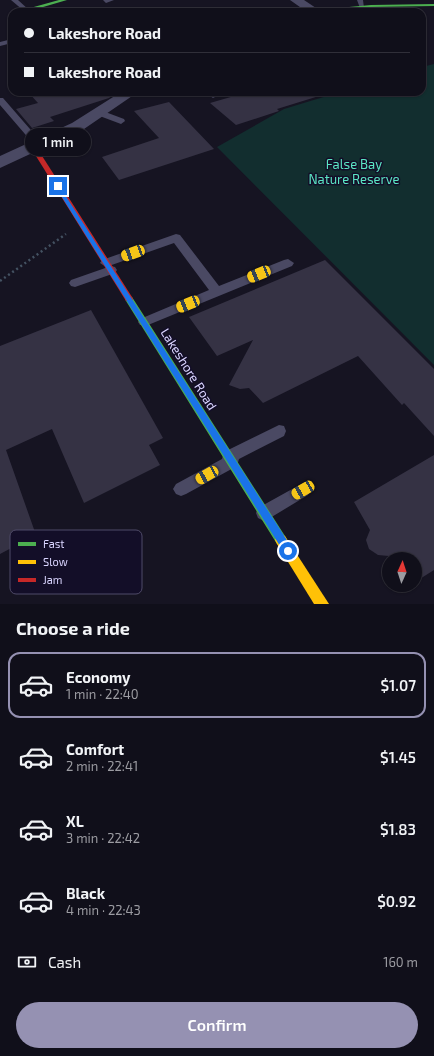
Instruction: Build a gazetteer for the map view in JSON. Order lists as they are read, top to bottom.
{
  "streets": {
    "street": ["Lakeshore Road"]
  },
  "parks": ["False Bay Nature Reserve"],
  "legend": ["Fast", "Slow", "Jam"],
  "north": "top",
  "page": {
    "banner": ["Lakeshore Road", "Lakeshore Road"],
    "bubble": "1 min",
    "heading": "Choose a ride",
    "list": [
      {
        "name": "Economy",
        "note": "1 min · 22:40",
        "value": "$1.07"
      },
      {
        "name": "Comfort",
        "note": "2 min · 22:41",
        "value": "$1.45"
      },
      {
        "name": "XL",
        "note": "3 min · 22:42",
        "value": "$1.83"
      },
      {
        "name": "Black",
        "note": "4 min · 22:43",
        "value": "$0.92"
      }
    ],
    "pay": ["Cash", "160 m"],
    "buttons": "Confirm"
  }
}
